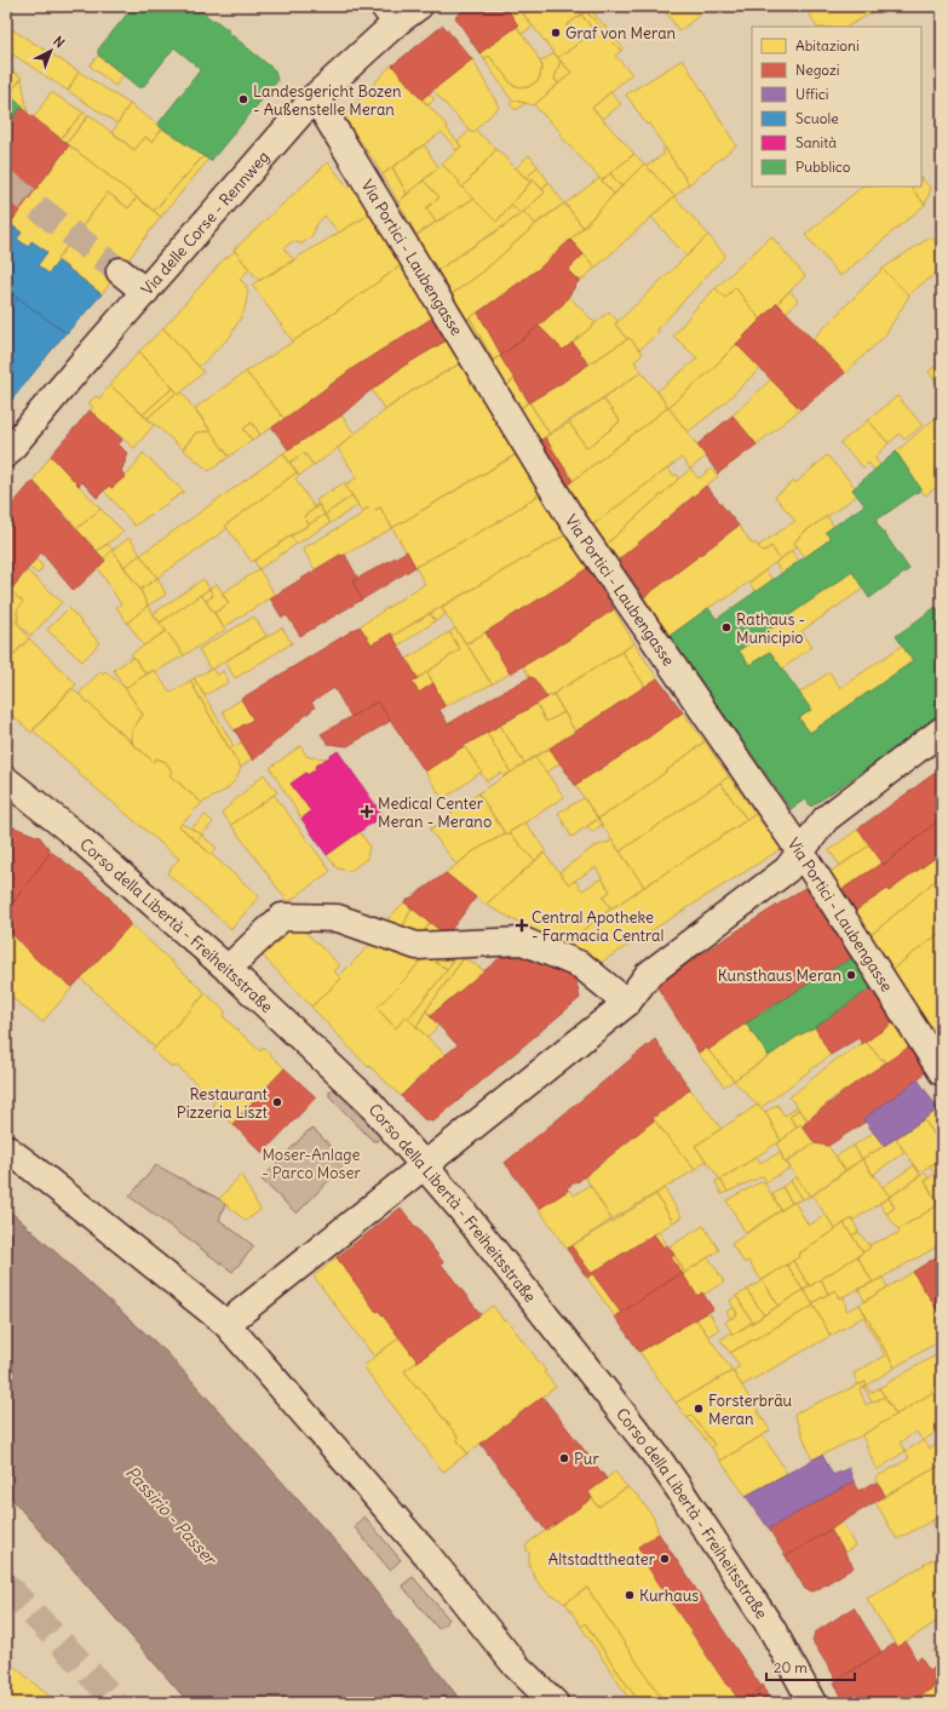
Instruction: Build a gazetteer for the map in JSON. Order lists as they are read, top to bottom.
{
  "streets": {
    "street": ["Via delle Corse - Rennweg", "Via Portici - Laubengasse", "Corso della Libertà - Freiheitsstraße"]
  },
  "crossings": [
    ["Via delle Corse - Rennweg", "Via Portici - Laubengasse"]
  ],
  "water": ["Passirio - Passer"],
  "parks": ["Moser-Anlage - Parco Moser"],
  "places": {
    "other": [
      "Graf von Meran",
      "Landesgericht Bozen - Außenstelle Meran",
      "Rathaus - Municipio",
      "Kunsthaus Meran",
      "Restaurant Pizzeria Liszt",
      "Forsterbräu Meran",
      "Pur",
      "Altstadttheater",
      "Kurhaus"
    ],
    "health": ["Medical Center Meran - Merano", "Central Apotheke - Farmacia Central"]
  },
  "legend": [
    "Abitazioni",
    "Negozi",
    "Uffici",
    "Scuole",
    "Sanità",
    "Pubblico"
  ],
  "scale_bar": "20 m",
  "north": "top right"
}
